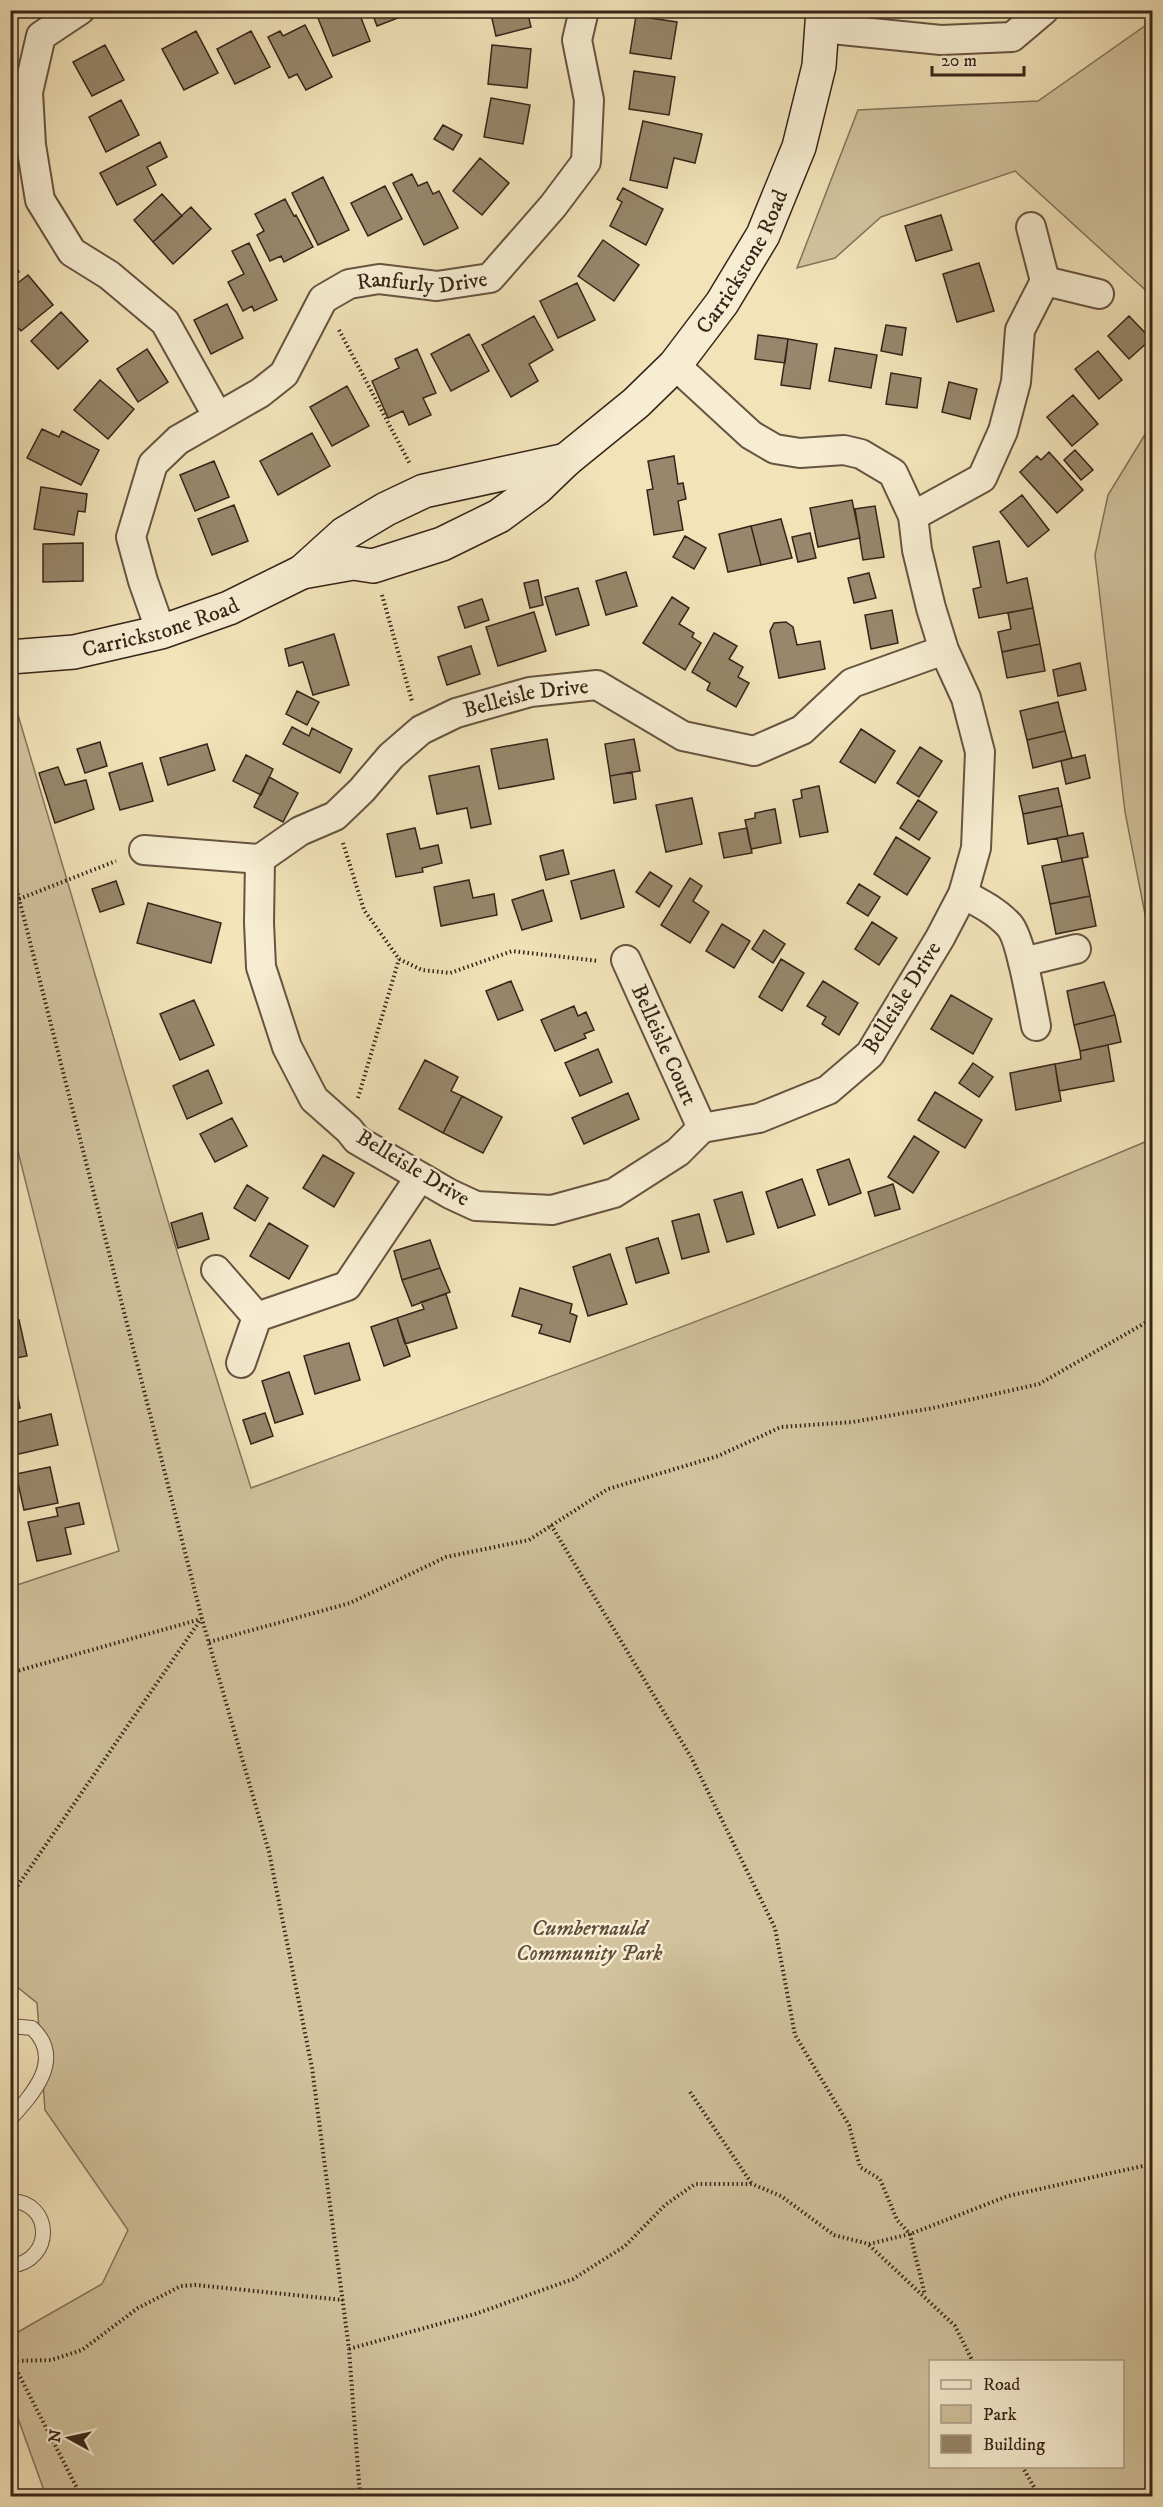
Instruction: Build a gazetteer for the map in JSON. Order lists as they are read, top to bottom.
{
  "streets": {
    "street": [
      "Carrickstone Road",
      "Ranfurly Drive",
      "Belleisle Drive",
      "Belleisle Court"
    ]
  },
  "crossings": [
    ["Carrickstone Road", "Ranfurly Drive"],
    ["Carrickstone Road", "Belleisle Drive"],
    ["Belleisle Drive", "Belleisle Court"]
  ],
  "parks": ["Cumbernauld Community Park"],
  "legend": ["Road", "Park", "Building"],
  "scale_bar": "20 m",
  "north": "left"
}
